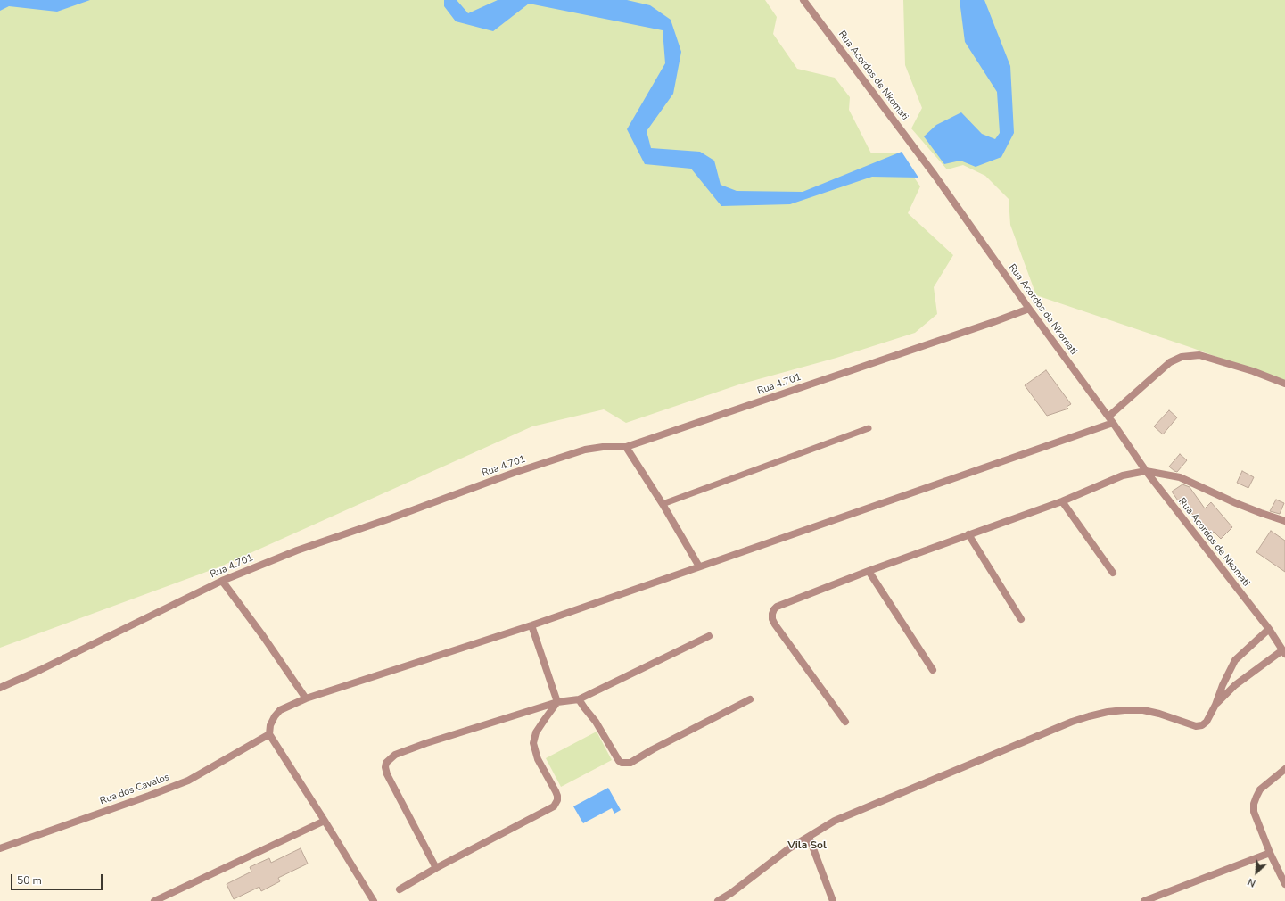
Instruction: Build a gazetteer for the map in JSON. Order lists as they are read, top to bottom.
{
  "streets": {
    "street": ["Rua Acordos de Nkomati", "Rua 4.701", "Rua dos Cavalos"]
  },
  "crossings": [
    ["Rua Acordos de Nkomati", "Rua 4.701"]
  ],
  "districts": ["Vila Sol"],
  "scale_bar": "50 m",
  "north": "bottom left"
}
